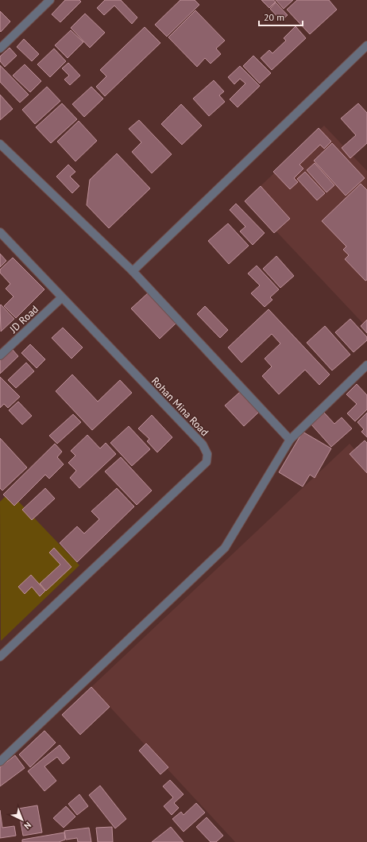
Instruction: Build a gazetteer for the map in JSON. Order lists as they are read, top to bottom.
{
  "streets": {
    "street": ["JD Road", "Rohan Mina Road"]
  },
  "crossings": [
    ["JD Road", "Rohan Mina Road"]
  ],
  "scale_bar": "20 m",
  "north": "bottom right"
}
